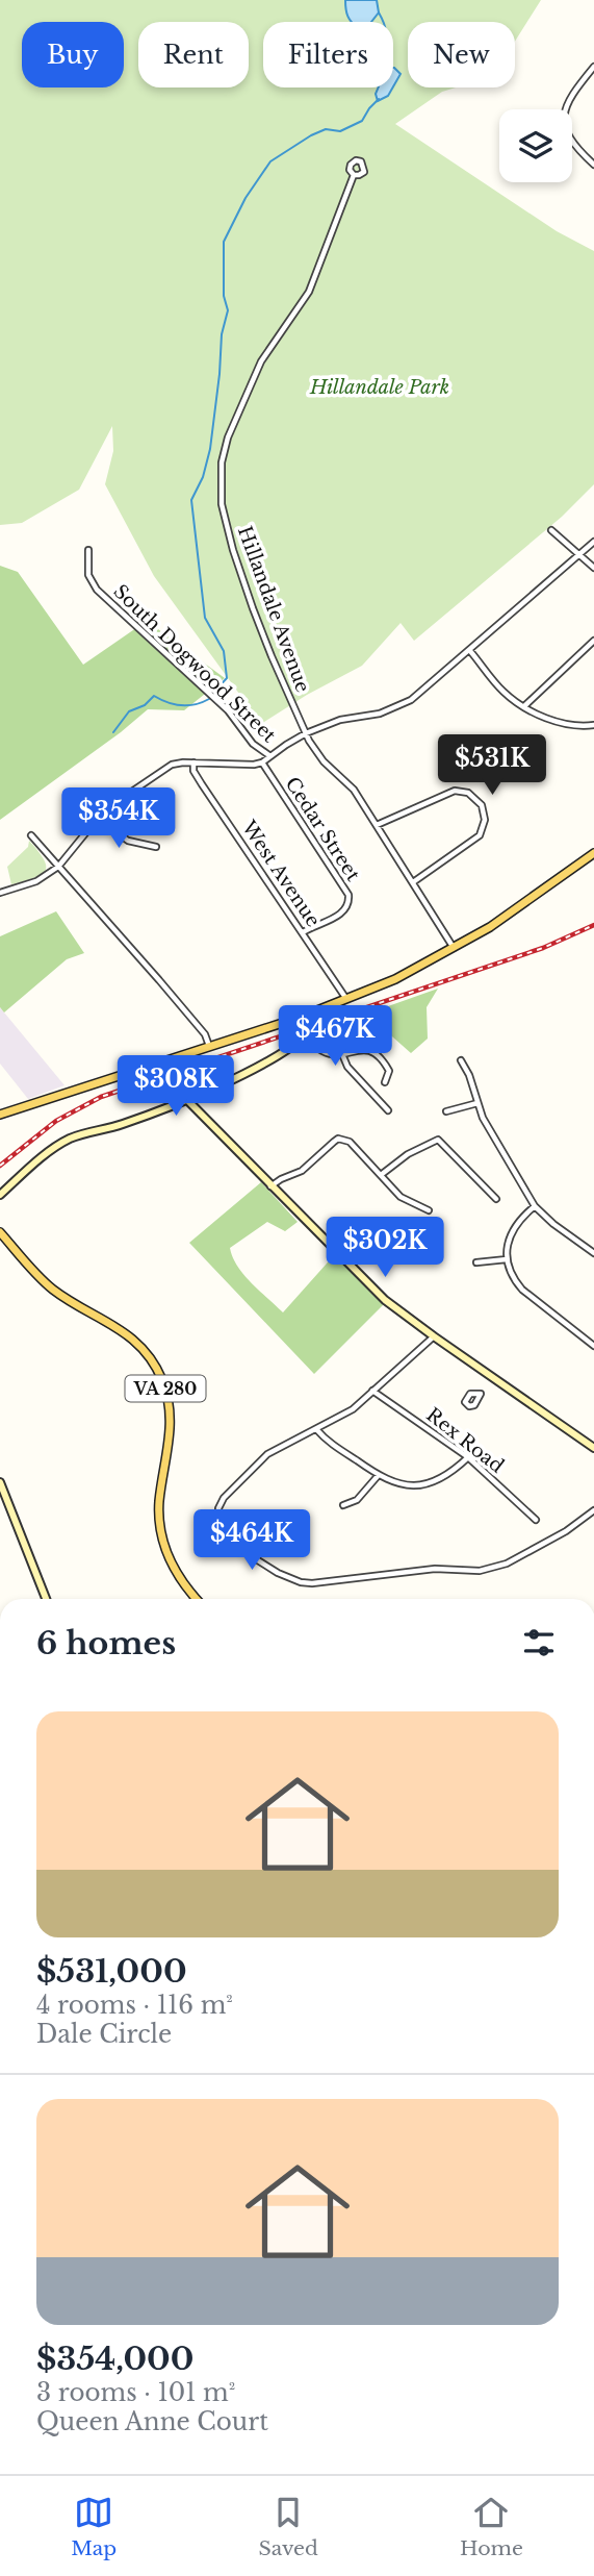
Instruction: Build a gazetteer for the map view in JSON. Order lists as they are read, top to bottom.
{
  "streets": {
    "main road": ["VA 280"],
    "street": [
      "Hillandale Avenue",
      "South Dogwood Street",
      "Cedar Street",
      "West Avenue",
      "Rex Road"
    ]
  },
  "crossings": [
    ["Cedar Street", "West Avenue"]
  ],
  "parks": ["Hillandale Park"],
  "page": {
    "chip": [
      "Buy",
      "Rent",
      "Filters",
      "New"
    ],
    "price": [
      "$531K",
      "$354K",
      "$467K",
      "$308K",
      "$302K",
      "$464K"
    ],
    "heading": "6 homes",
    "list": [
      {
        "name": "$531,000",
        "note": "4 rooms · 116 m² · Dale Circle"
      },
      {
        "name": "$354,000",
        "note": "3 rooms · 101 m² · Queen Anne Court"
      }
    ],
    "tabs": ["Map", "Saved", "Home"]
  }
}
